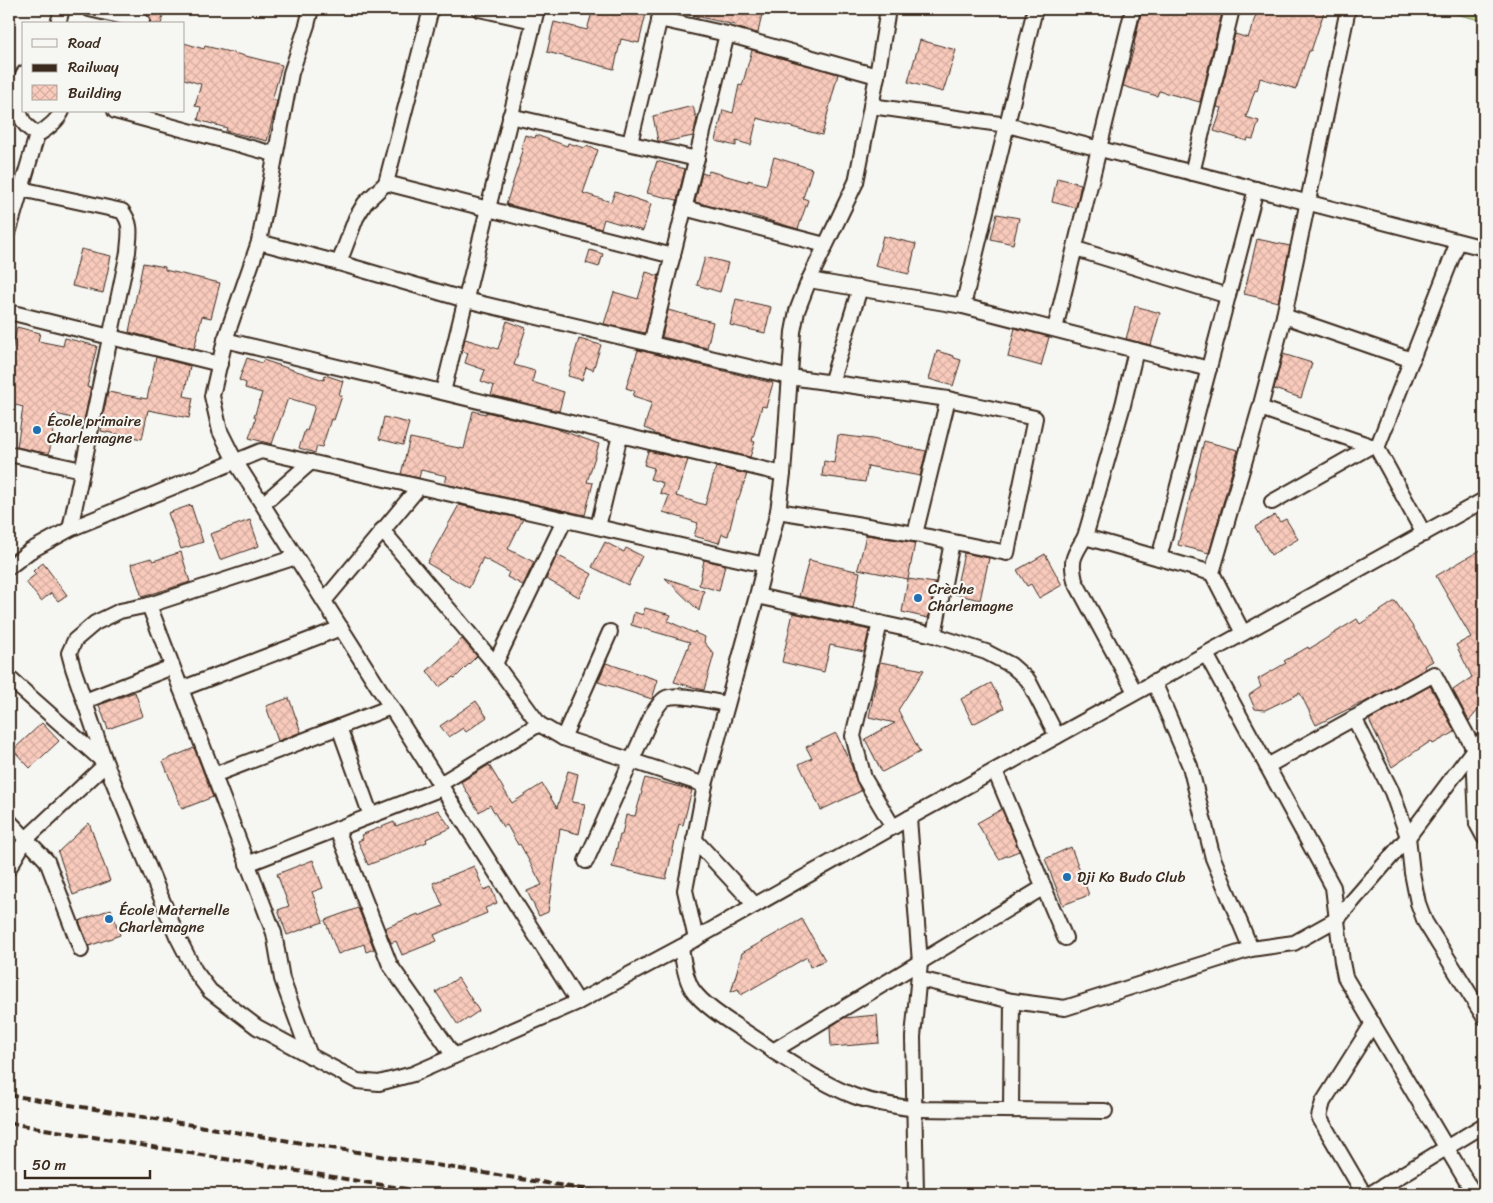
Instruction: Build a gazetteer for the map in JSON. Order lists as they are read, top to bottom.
{
  "places": [
    "École primaire Charlemagne",
    "Crèche Charlemagne",
    "Dji Ko Budo Club",
    "École Maternelle Charlemagne"
  ],
  "legend": ["Road", "Railway", "Building"],
  "scale_bar": "50 m"
}
